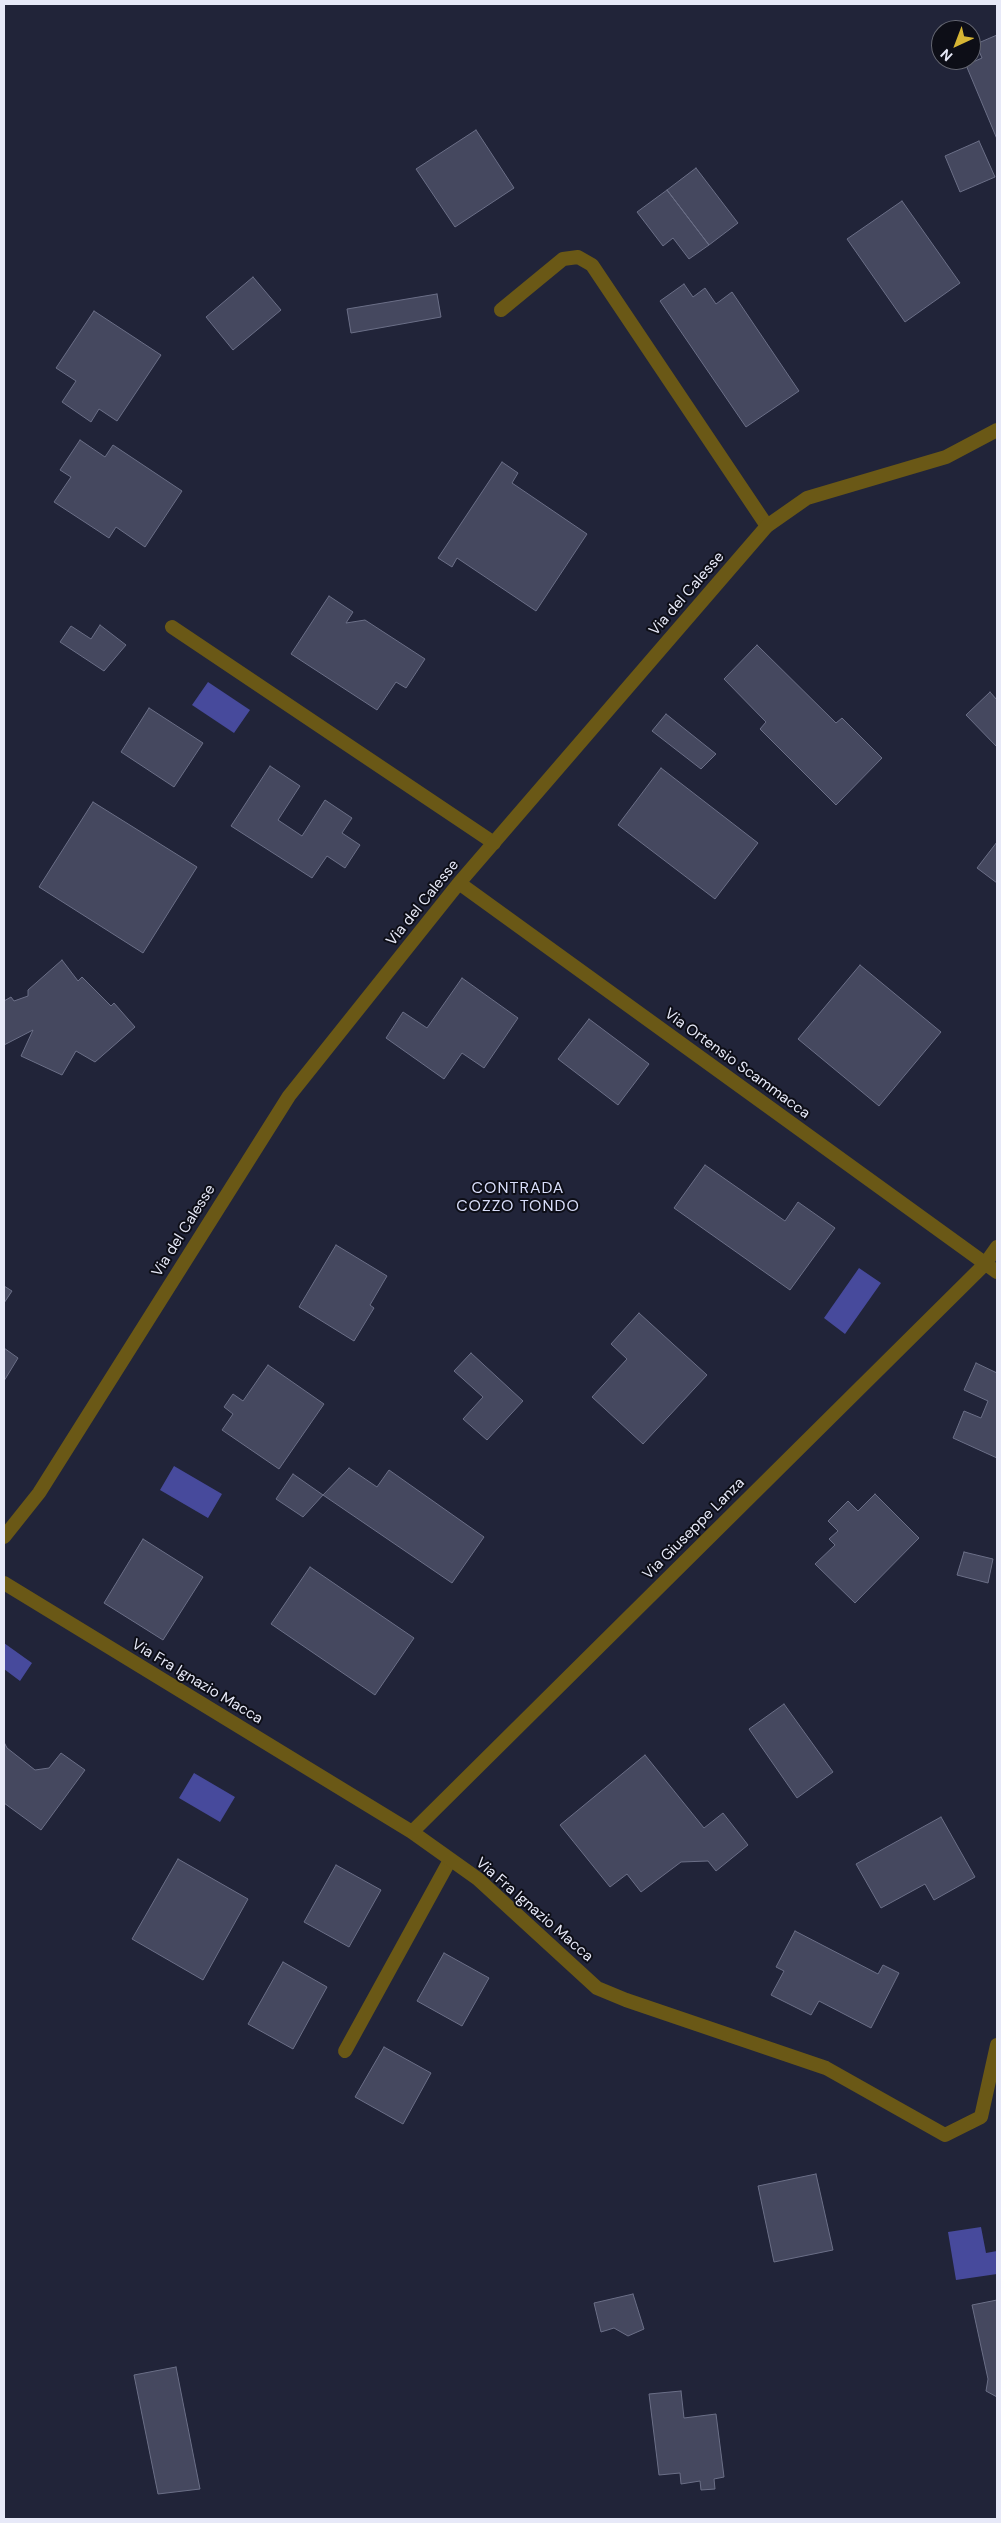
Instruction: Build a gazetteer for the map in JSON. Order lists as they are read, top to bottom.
{
  "streets": {
    "street": [
      "Via del Calesse",
      "Via Ortensio Scammacca",
      "Via Giuseppe Lanza",
      "Via Fra Ignazio Macca"
    ]
  },
  "crossings": [
    ["Via del Calesse", "Via Ortensio Scammacca"],
    ["Via Ortensio Scammacca", "Via Giuseppe Lanza"],
    ["Via Giuseppe Lanza", "Via Fra Ignazio Macca"]
  ],
  "districts": ["CONTRADA COZZO TONDO"],
  "north": "bottom left"
}
